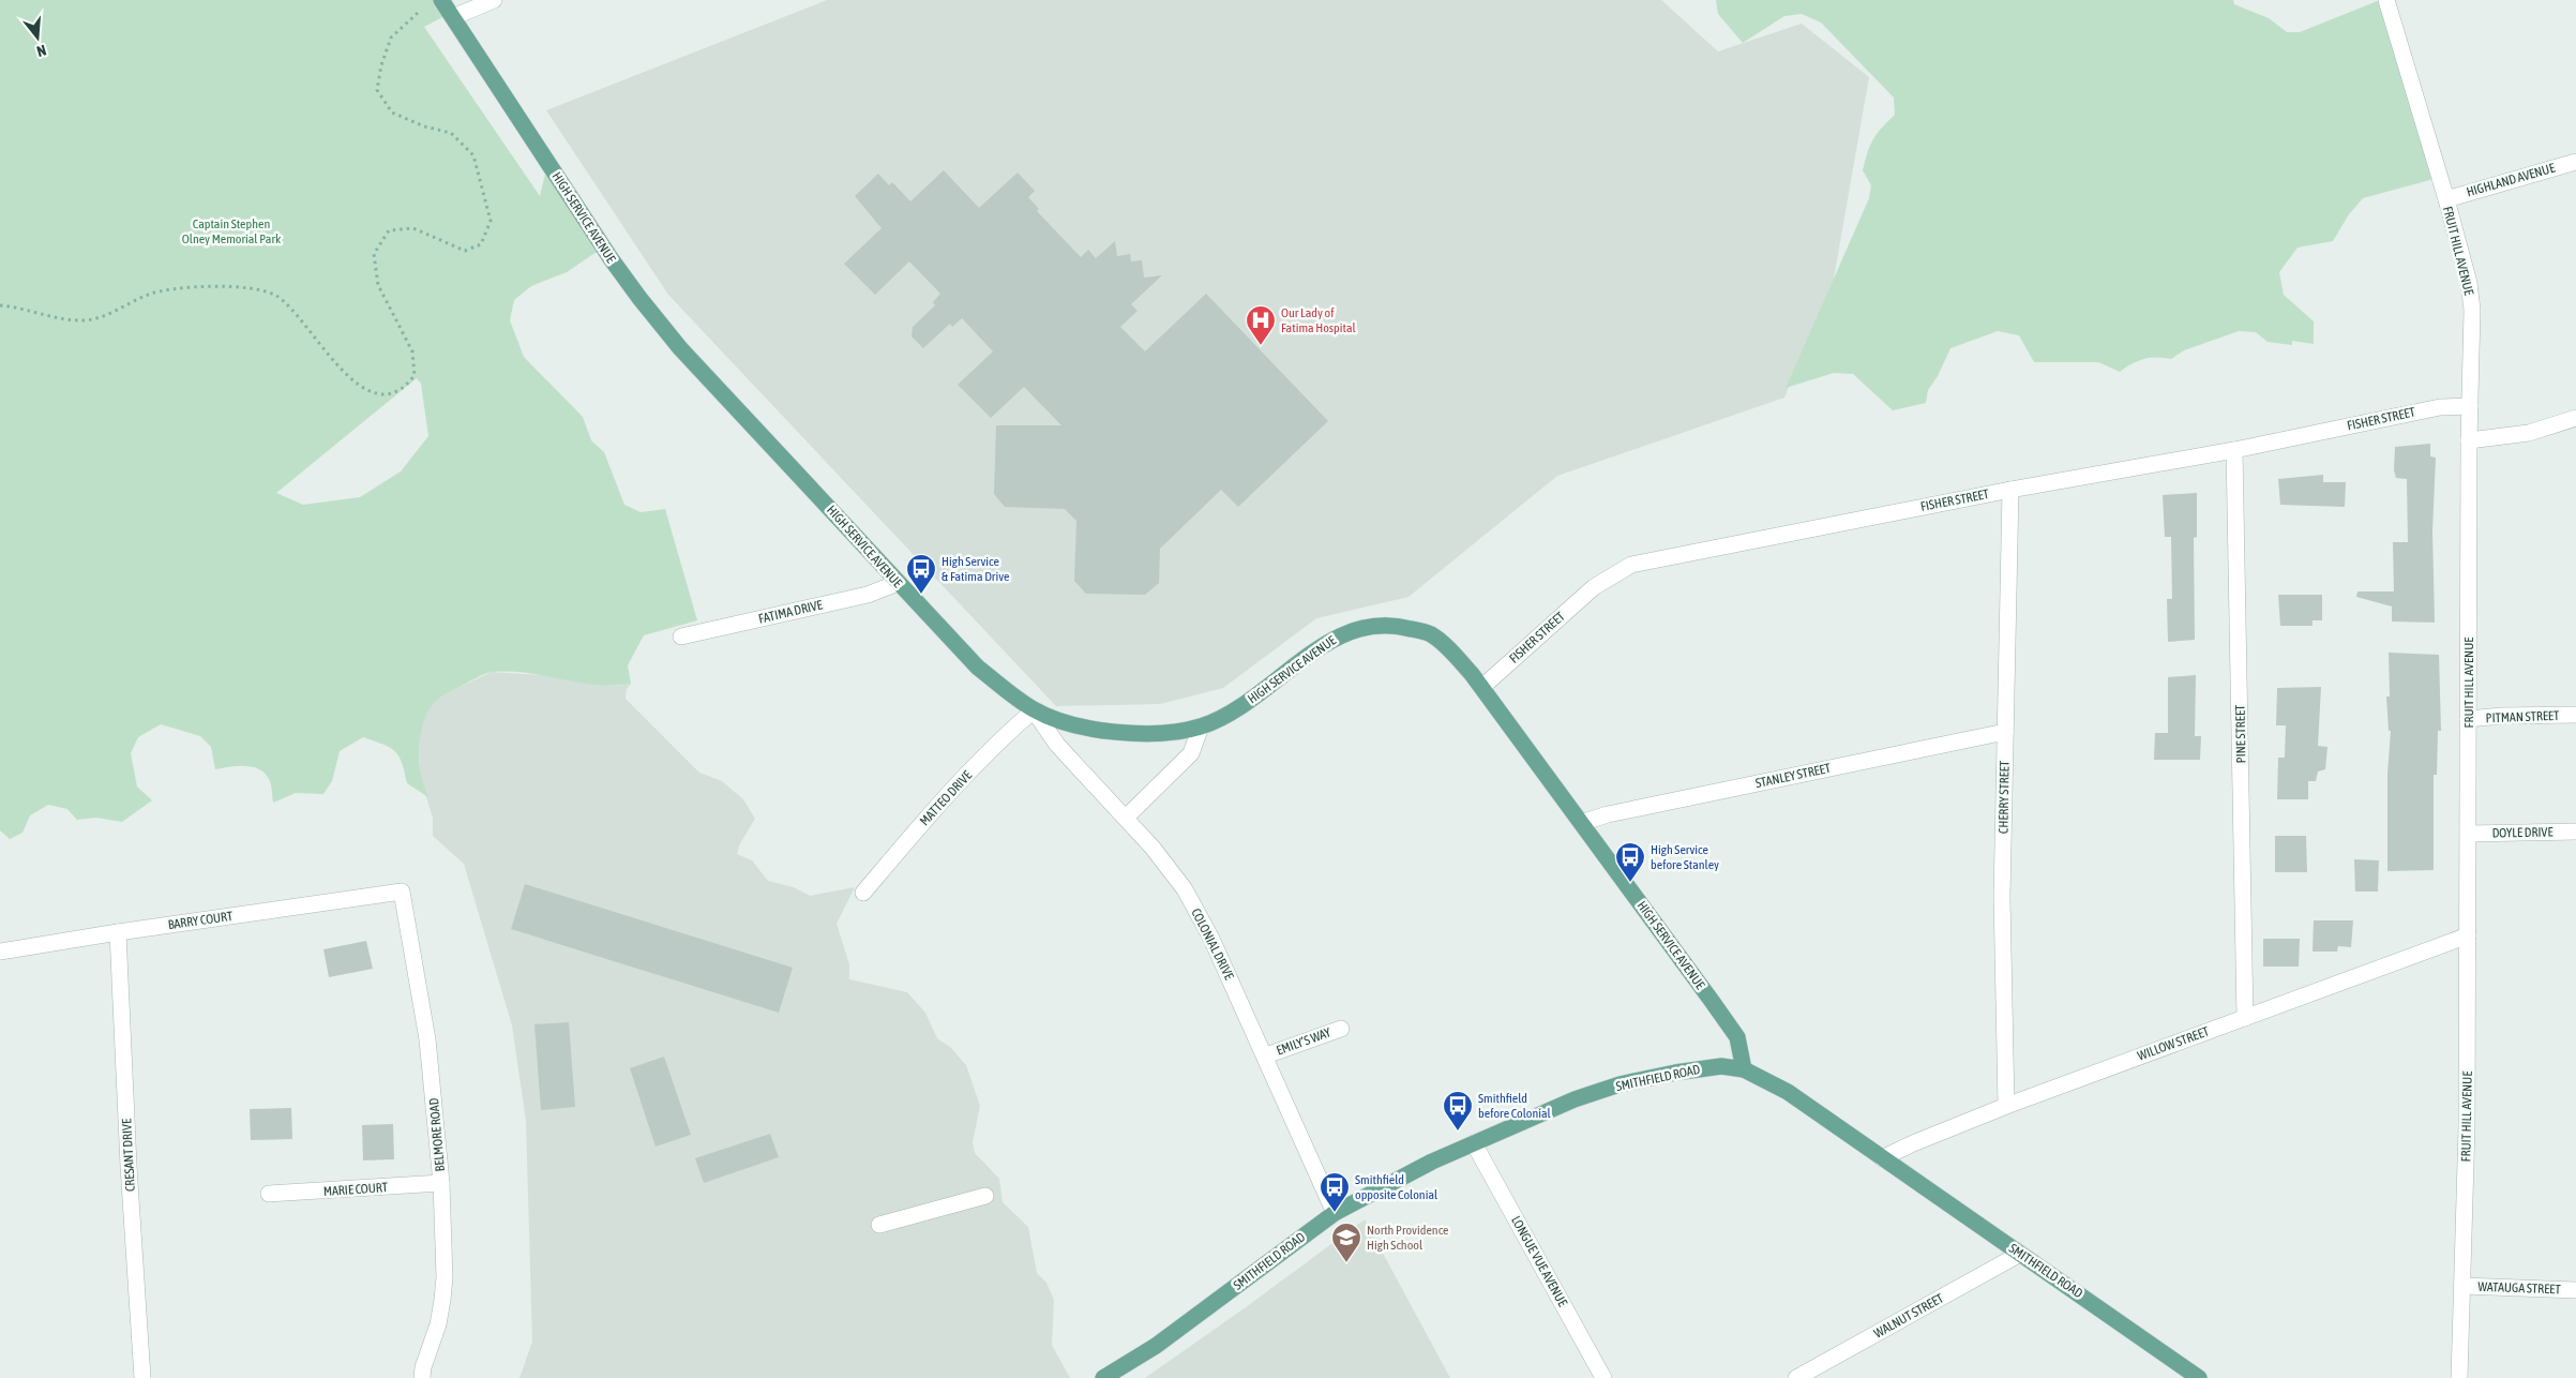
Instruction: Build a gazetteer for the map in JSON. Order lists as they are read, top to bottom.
{
  "streets": {
    "main road": ["HIGH SERVICE AVENUE", "SMITHFIELD ROAD"],
    "street": [
      "HIGHLAND AVENUE",
      "FRUIT HILL AVENUE",
      "FISHER STREET",
      "FATIMA DRIVE",
      "PITMAN STREET",
      "PINE STREET",
      "STANLEY STREET",
      "CHERRY STREET",
      "MATTEO DRIVE",
      "DOYLE DRIVE",
      "BARRY COURT",
      "COLONIAL DRIVE",
      "EMILY’S WAY",
      "WILLOW STREET",
      "BELMORE ROAD",
      "CRESANT DRIVE",
      "MARIE COURT",
      "LONGUE VUE AVENUE",
      "WATAUGA STREET",
      "WALNUT STREET"
    ]
  },
  "crossings": [
    ["HIGHLAND AVENUE", "FRUIT HILL AVENUE"],
    ["HIGH SERVICE AVENUE", "FISHER STREET"],
    ["HIGH SERVICE AVENUE", "FATIMA DRIVE"],
    ["HIGH SERVICE AVENUE", "STANLEY STREET"],
    ["HIGH SERVICE AVENUE", "MATTEO DRIVE"],
    ["HIGH SERVICE AVENUE", "COLONIAL DRIVE"],
    ["HIGH SERVICE AVENUE", "SMITHFIELD ROAD"],
    ["FRUIT HILL AVENUE", "FISHER STREET"],
    ["FRUIT HILL AVENUE", "PITMAN STREET"],
    ["FRUIT HILL AVENUE", "DOYLE DRIVE"],
    ["FRUIT HILL AVENUE", "WILLOW STREET"],
    ["FRUIT HILL AVENUE", "WATAUGA STREET"],
    ["FISHER STREET", "PINE STREET"],
    ["FISHER STREET", "CHERRY STREET"],
    ["PINE STREET", "WILLOW STREET"],
    ["STANLEY STREET", "CHERRY STREET"],
    ["CHERRY STREET", "WILLOW STREET"],
    ["MATTEO DRIVE", "COLONIAL DRIVE"],
    ["BARRY COURT", "BELMORE ROAD"],
    ["BARRY COURT", "CRESANT DRIVE"],
    ["COLONIAL DRIVE", "EMILY’S WAY"],
    ["COLONIAL DRIVE", "SMITHFIELD ROAD"],
    ["WILLOW STREET", "SMITHFIELD ROAD"],
    ["SMITHFIELD ROAD", "LONGUE VUE AVENUE"],
    ["SMITHFIELD ROAD", "WALNUT STREET"],
    ["BELMORE ROAD", "MARIE COURT"]
  ],
  "parks": ["Captain Stephen Olney Memorial Park"],
  "places": {
    "hospital": ["Our Lady of Fatima Hospital"],
    "bus stop": [
      "High Service & Fatima Drive",
      "High Service before Stanley",
      "Smithfield before Colonial",
      "Smithfield opposite Colonial"
    ],
    "school or university": ["North Providence High School"]
  },
  "north": "bottom"
}
